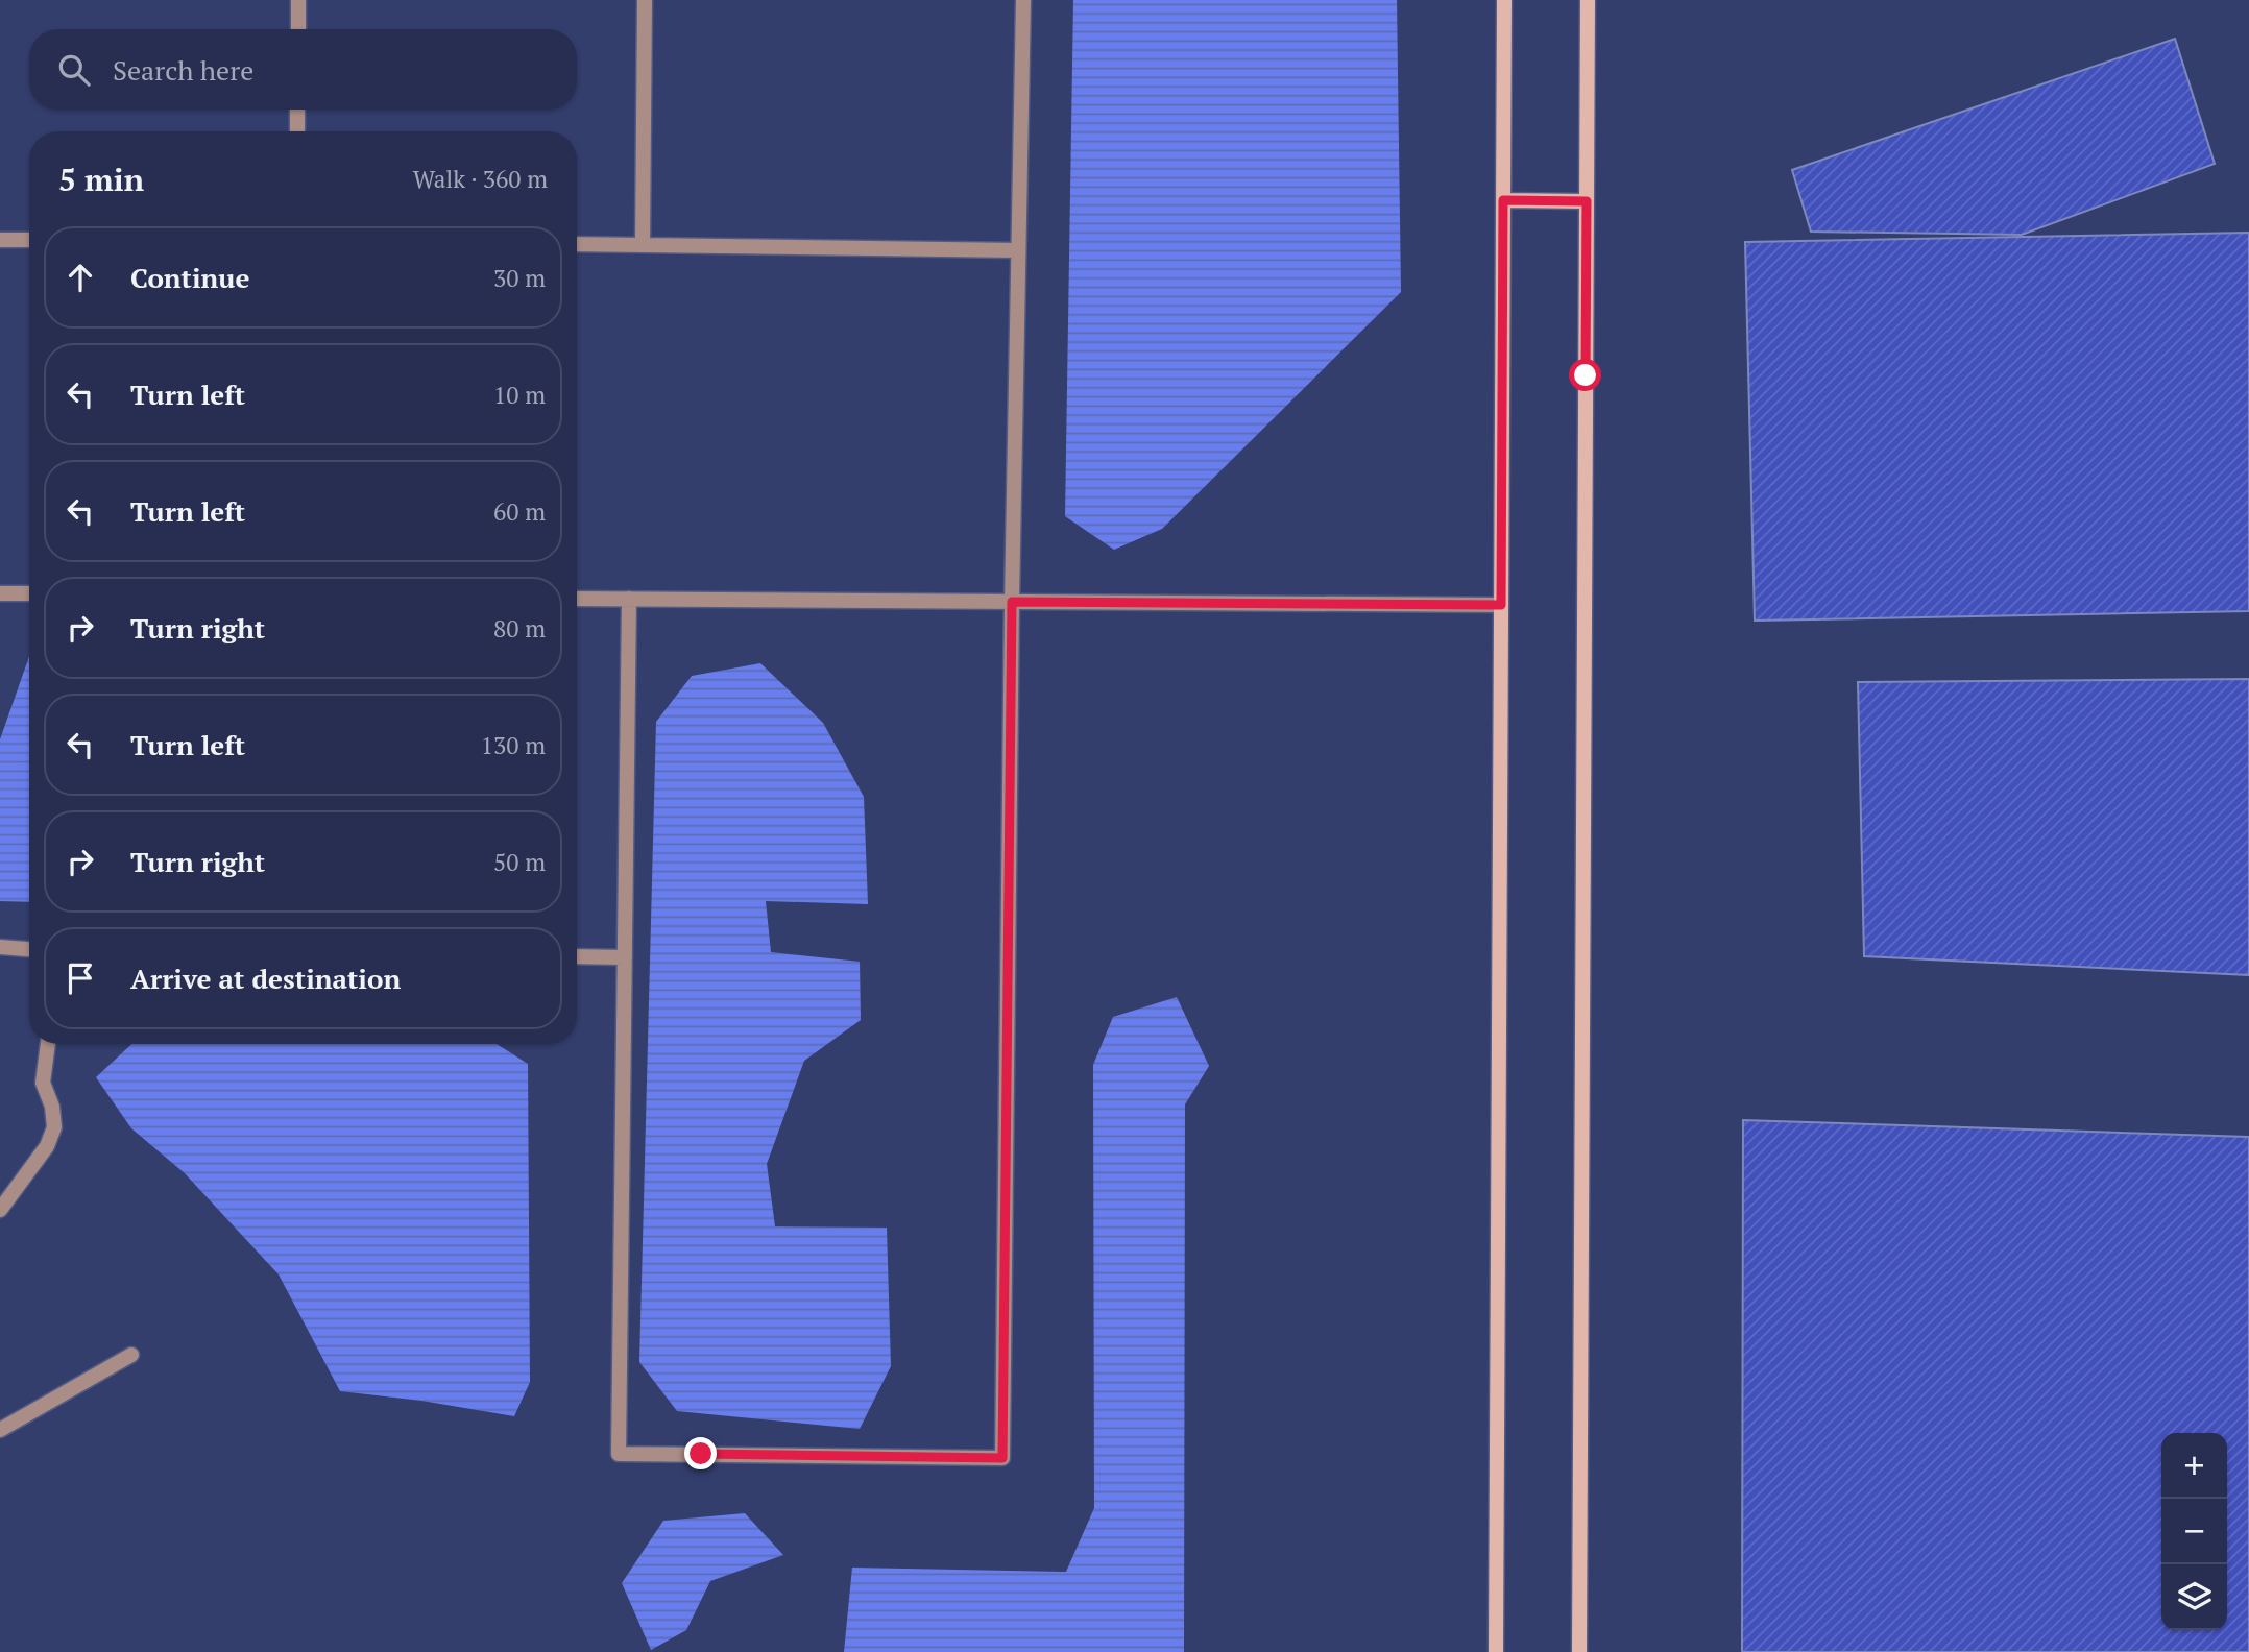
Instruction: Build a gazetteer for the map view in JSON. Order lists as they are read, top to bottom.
{
  "page": {
    "search": "Search here",
    "heading": ["5 min", "Walk · 360 m"],
    "list": [
      ["Continue", "30 m"],
      ["Turn left", "10 m"],
      ["Turn left", "60 m"],
      ["Turn right", "80 m"],
      ["Turn left", "130 m"],
      ["Turn right", "50 m"],
      "Arrive at destination"
    ],
    "map_buttons": ["+", "−"]
  }
}
